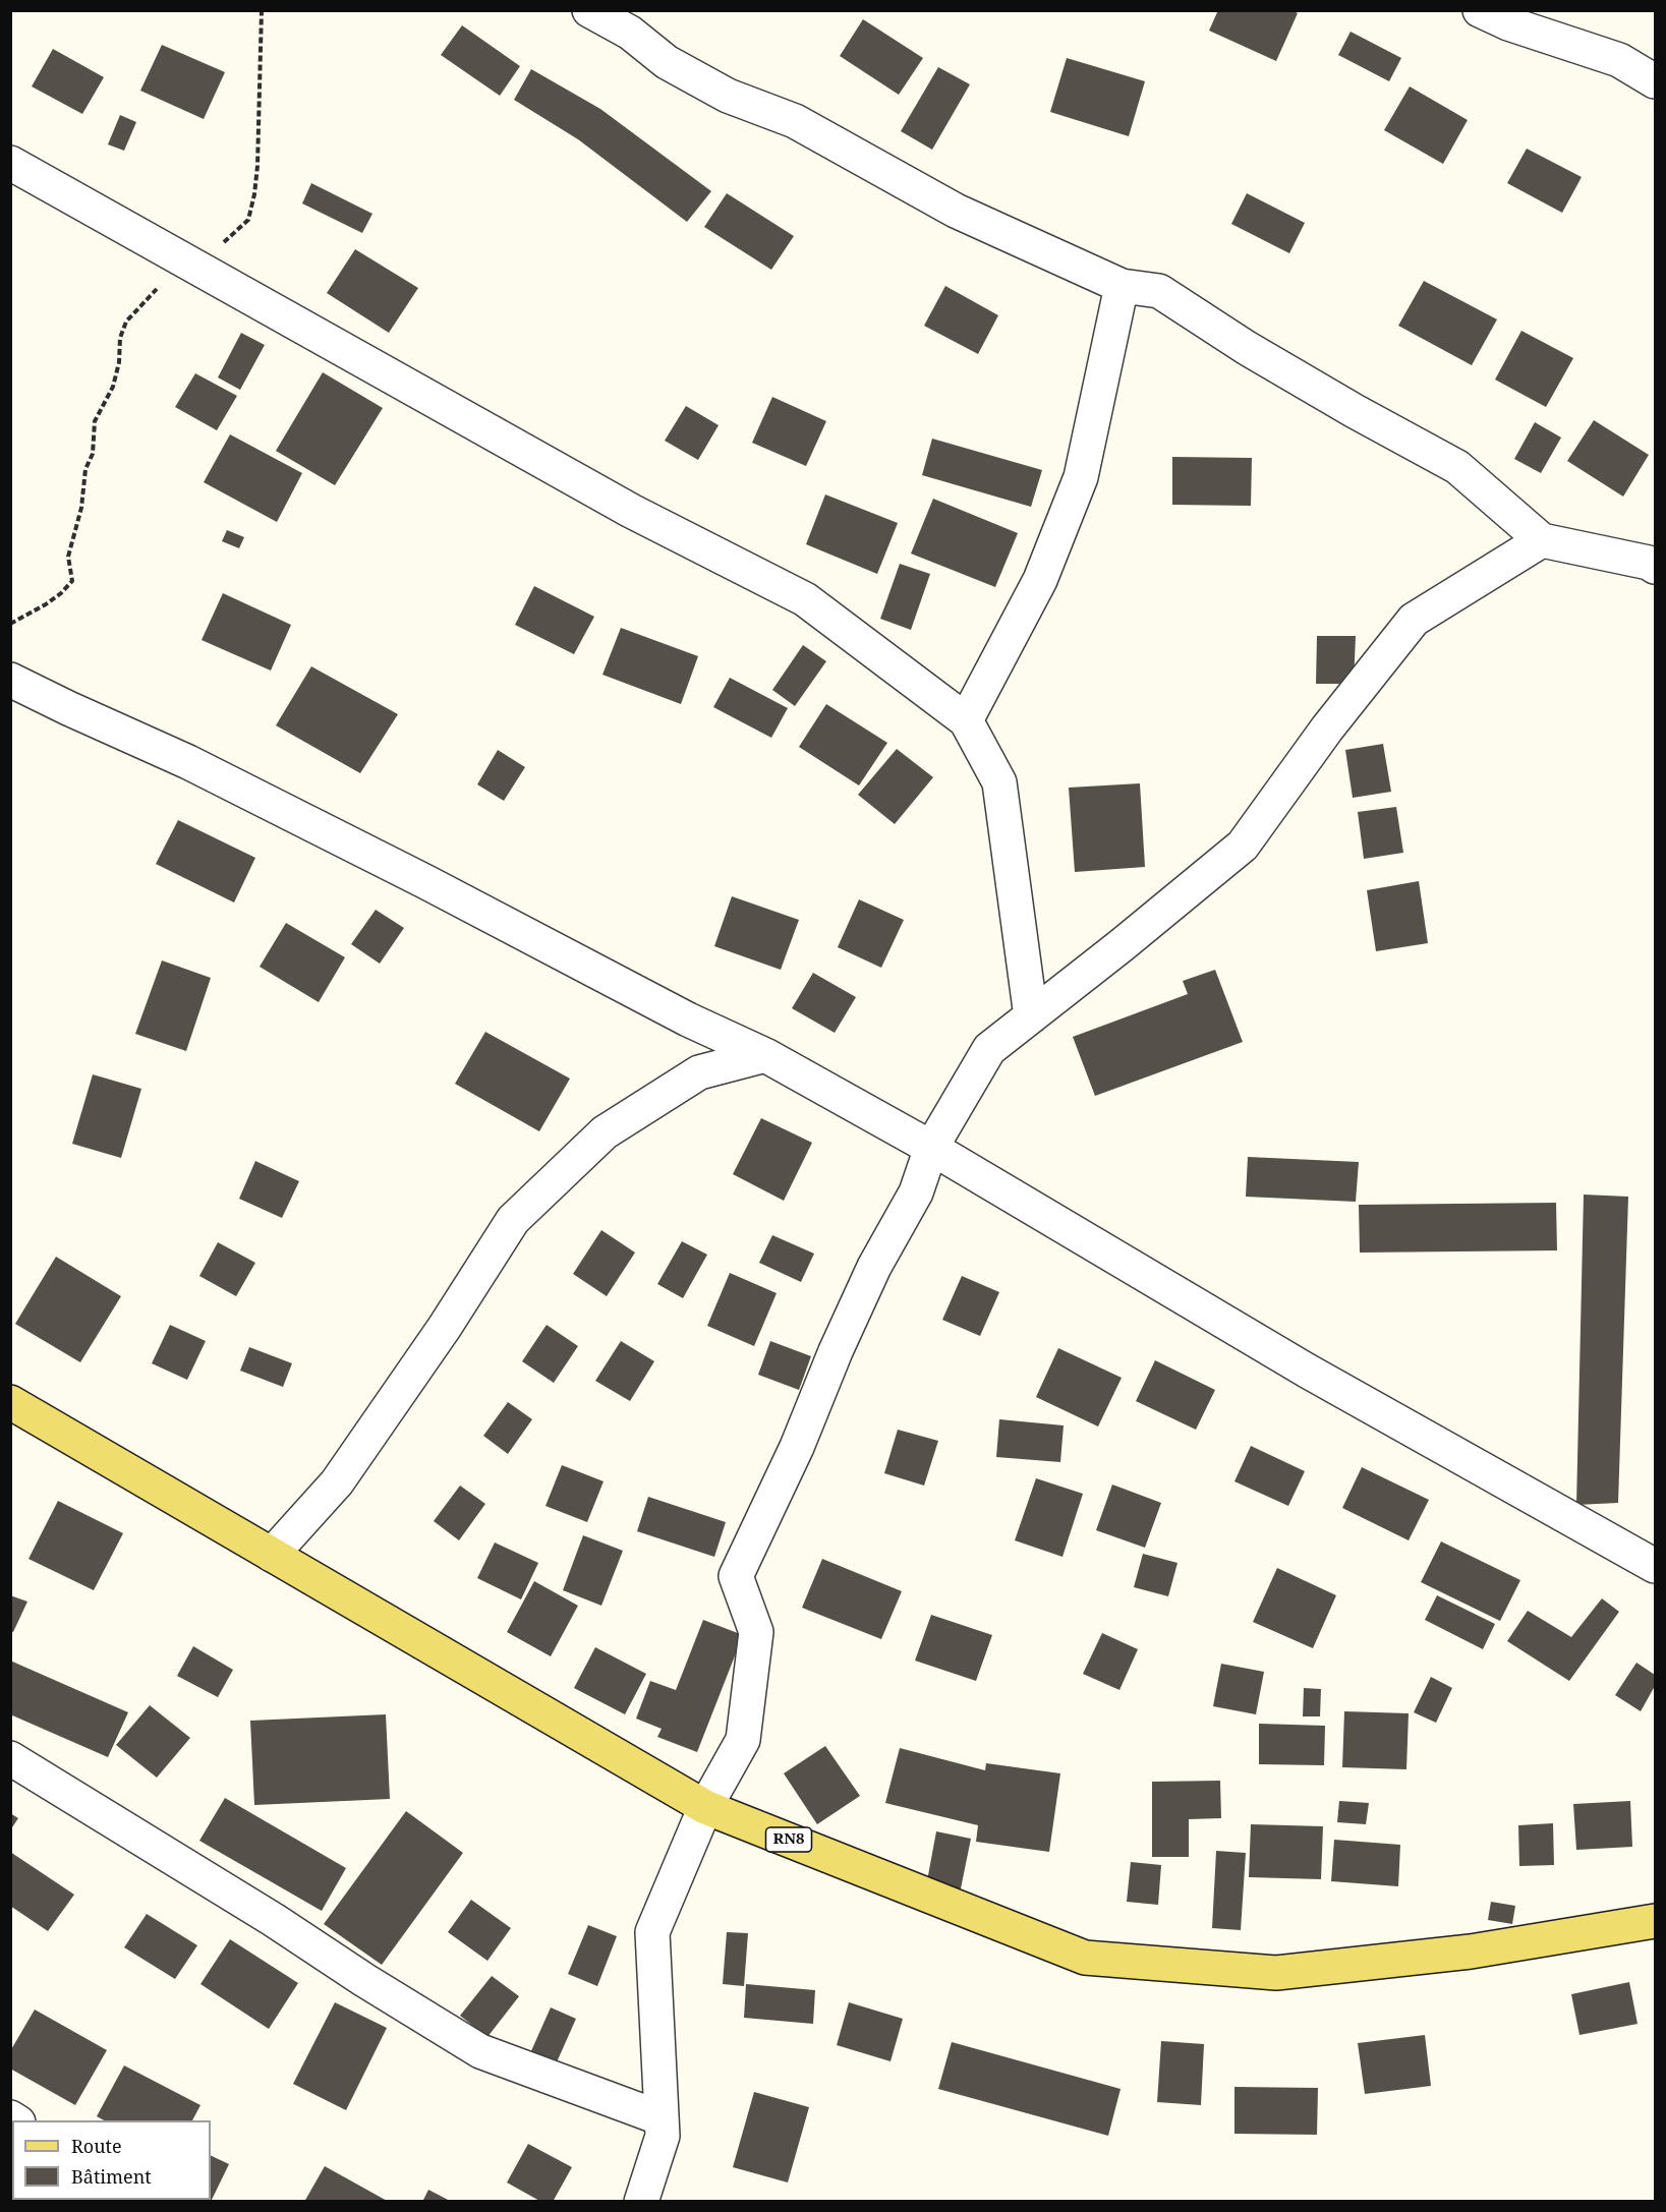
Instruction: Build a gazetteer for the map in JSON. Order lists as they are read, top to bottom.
{
  "streets": {
    "main road": ["RN8"]
  },
  "legend": ["Route", "Bâtiment"]
}
